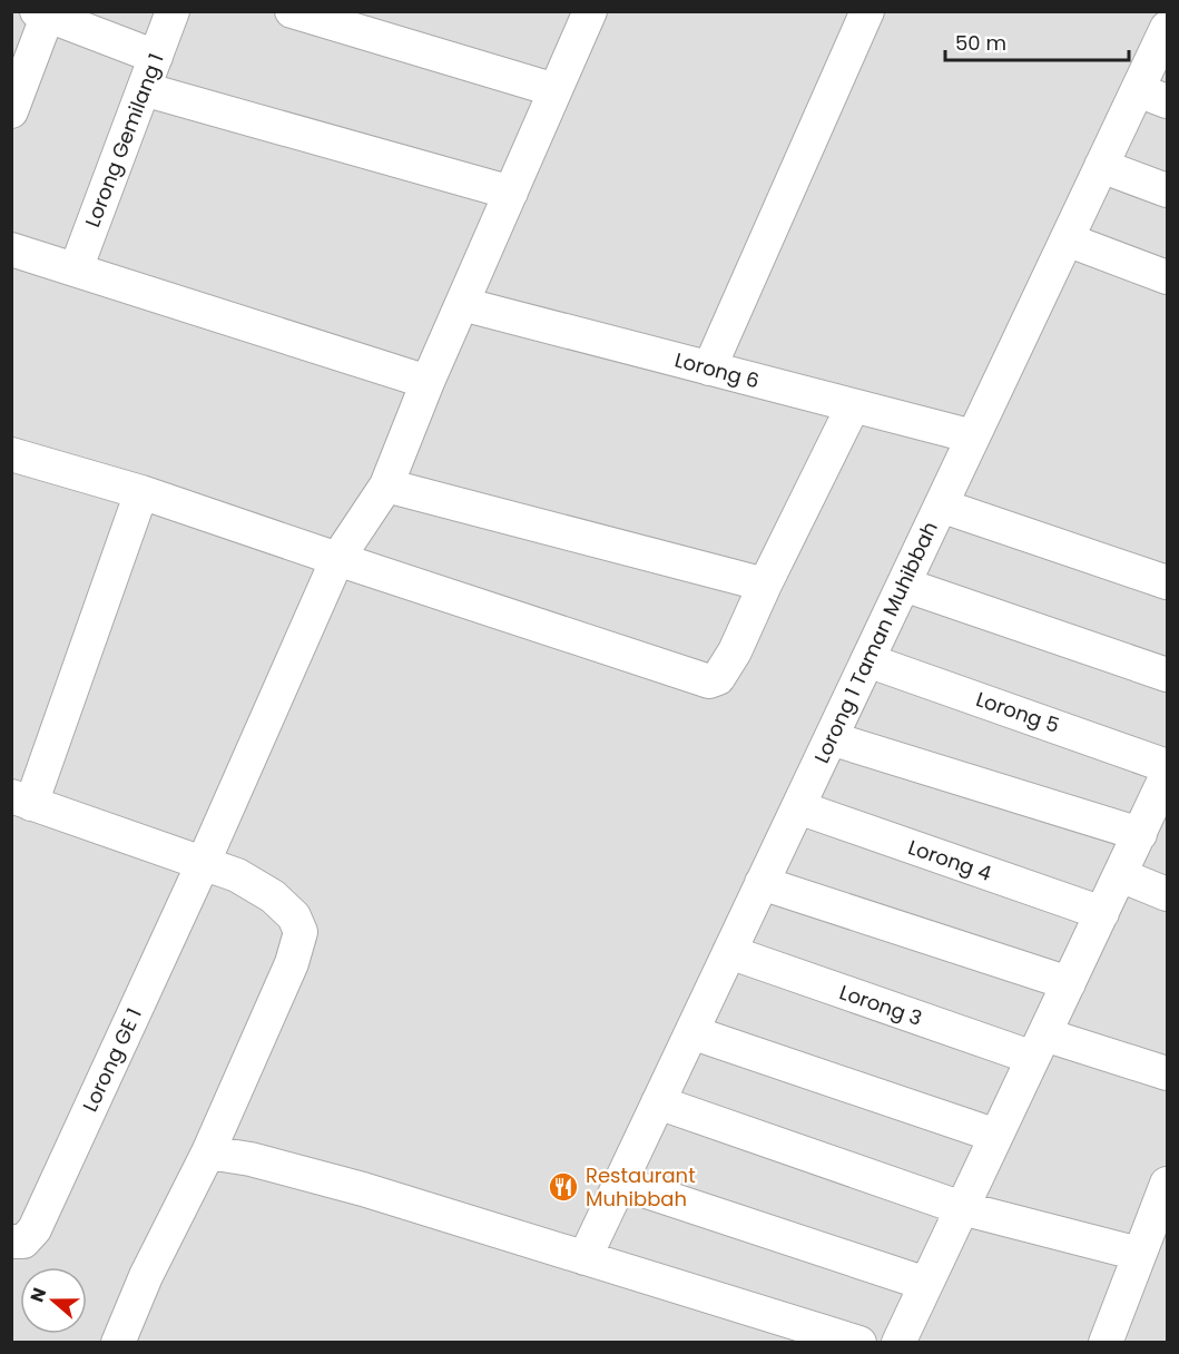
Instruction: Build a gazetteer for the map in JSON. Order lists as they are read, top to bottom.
{
  "streets": {
    "street": [
      "Lorong Gemilang 1",
      "Lorong 6",
      "Lorong 1 Taman Muhibbah",
      "Lorong 5",
      "Lorong 4",
      "Lorong 3",
      "Lorong GE 1"
    ]
  },
  "crossings": [
    ["Lorong 6", "Lorong 1 Taman Muhibbah"],
    ["Lorong 6", "Lorong GE 1"],
    ["Lorong 1 Taman Muhibbah", "Lorong 5"],
    ["Lorong 1 Taman Muhibbah", "Lorong 4"],
    ["Lorong 1 Taman Muhibbah", "Lorong 3"]
  ],
  "places": {
    "restaurant": ["Restaurant Muhibbah"]
  },
  "scale_bar": "50 m",
  "north": "left"
}
